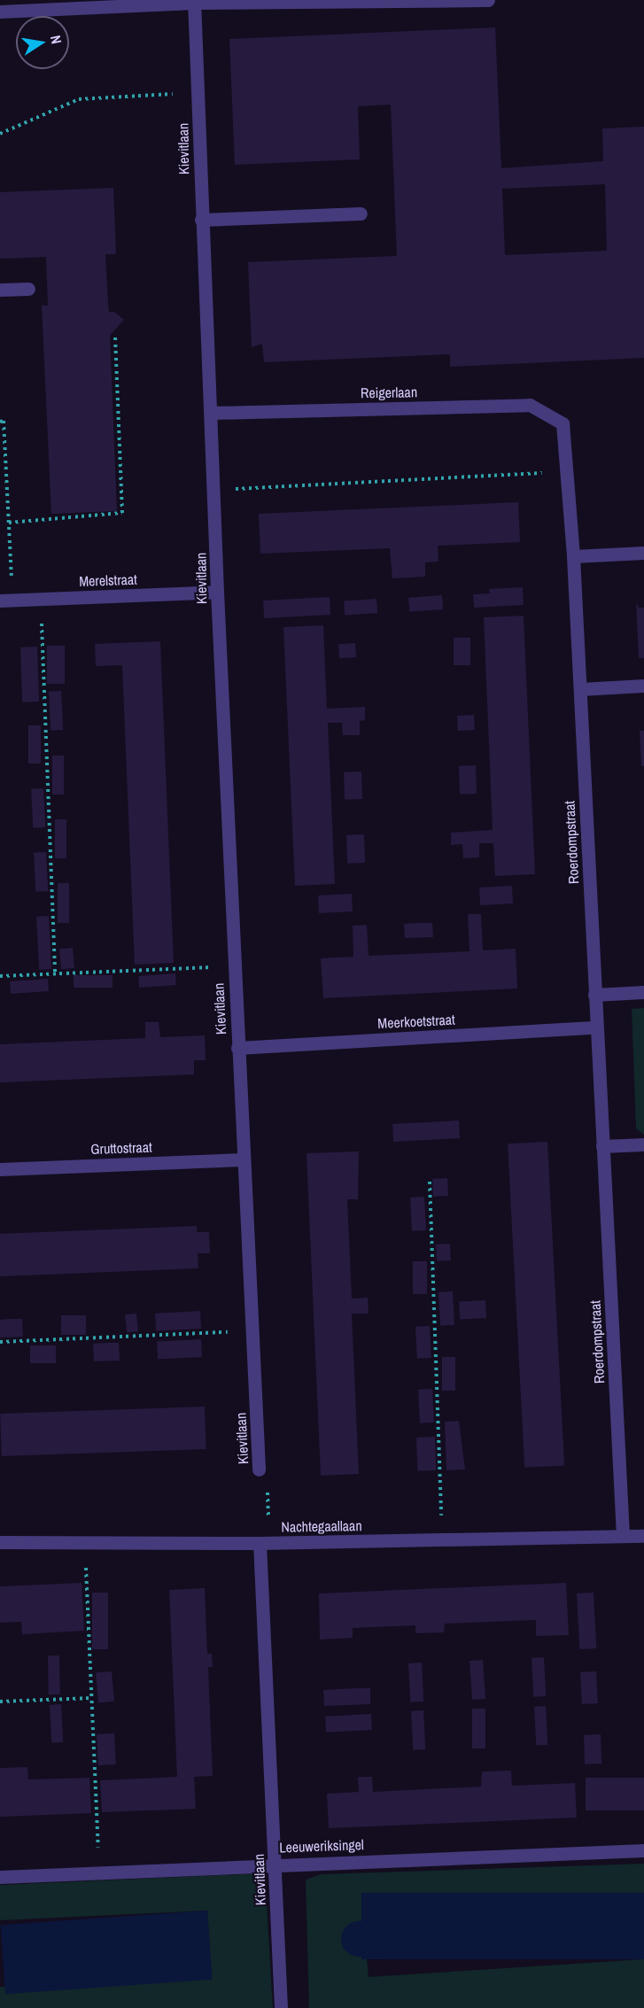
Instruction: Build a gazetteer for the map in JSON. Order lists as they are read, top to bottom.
{
  "streets": {
    "street": [
      "Kievitlaan",
      "Reigerlaan",
      "Merelstraat",
      "Roerdompstraat",
      "Meerkoetstraat",
      "Gruttostraat",
      "Nachtegaallaan",
      "Leeuweriksingel"
    ]
  },
  "crossings": [
    ["Kievitlaan", "Reigerlaan"],
    ["Kievitlaan", "Merelstraat"],
    ["Kievitlaan", "Meerkoetstraat"],
    ["Kievitlaan", "Gruttostraat"],
    ["Kievitlaan", "Nachtegaallaan"],
    ["Kievitlaan", "Leeuweriksingel"],
    ["Reigerlaan", "Roerdompstraat"],
    ["Roerdompstraat", "Meerkoetstraat"],
    ["Roerdompstraat", "Nachtegaallaan"]
  ],
  "north": "right"
}
